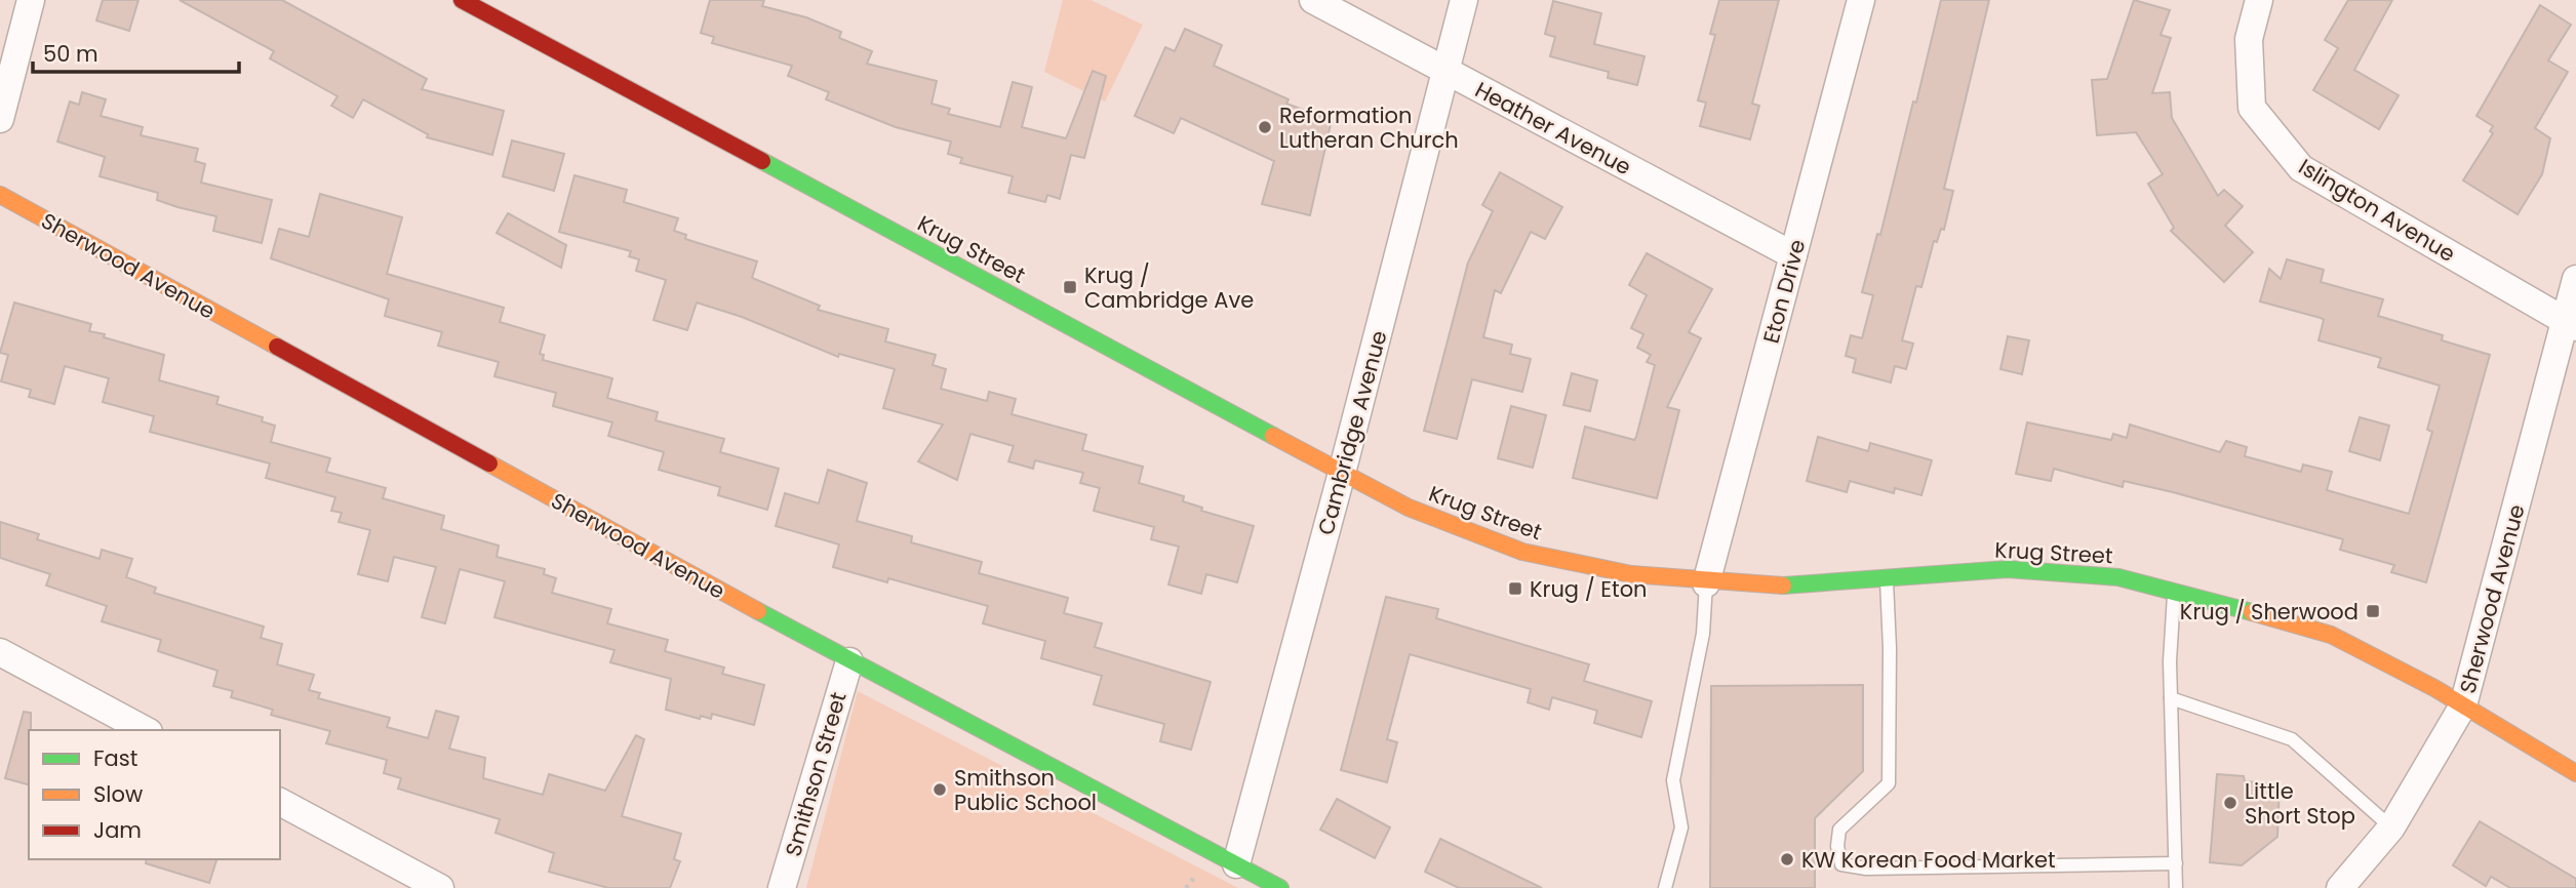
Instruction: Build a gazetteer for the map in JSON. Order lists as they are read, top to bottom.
{
  "streets": {
    "street": [
      "Heather Avenue",
      "Islington Avenue",
      "Krug Street",
      "Sherwood Avenue",
      "Eton Drive",
      "Cambridge Avenue",
      "Smithson Street"
    ]
  },
  "crossings": [
    ["Heather Avenue", "Eton Drive"],
    ["Heather Avenue", "Cambridge Avenue"],
    ["Islington Avenue", "Sherwood Avenue"],
    ["Krug Street", "Sherwood Avenue"],
    ["Krug Street", "Eton Drive"],
    ["Krug Street", "Cambridge Avenue"],
    ["Sherwood Avenue", "Cambridge Avenue"],
    ["Sherwood Avenue", "Smithson Street"]
  ],
  "places": {
    "other": [
      "Reformation Lutheran Church",
      "Smithson Public School",
      "Little Short Stop",
      "KW Korean Food Market"
    ],
    "transit": ["Krug / Cambridge Ave", "Krug / Eton", "Krug / Sherwood"]
  },
  "legend": ["Fast", "Slow", "Jam"],
  "scale_bar": "50 m"
}
